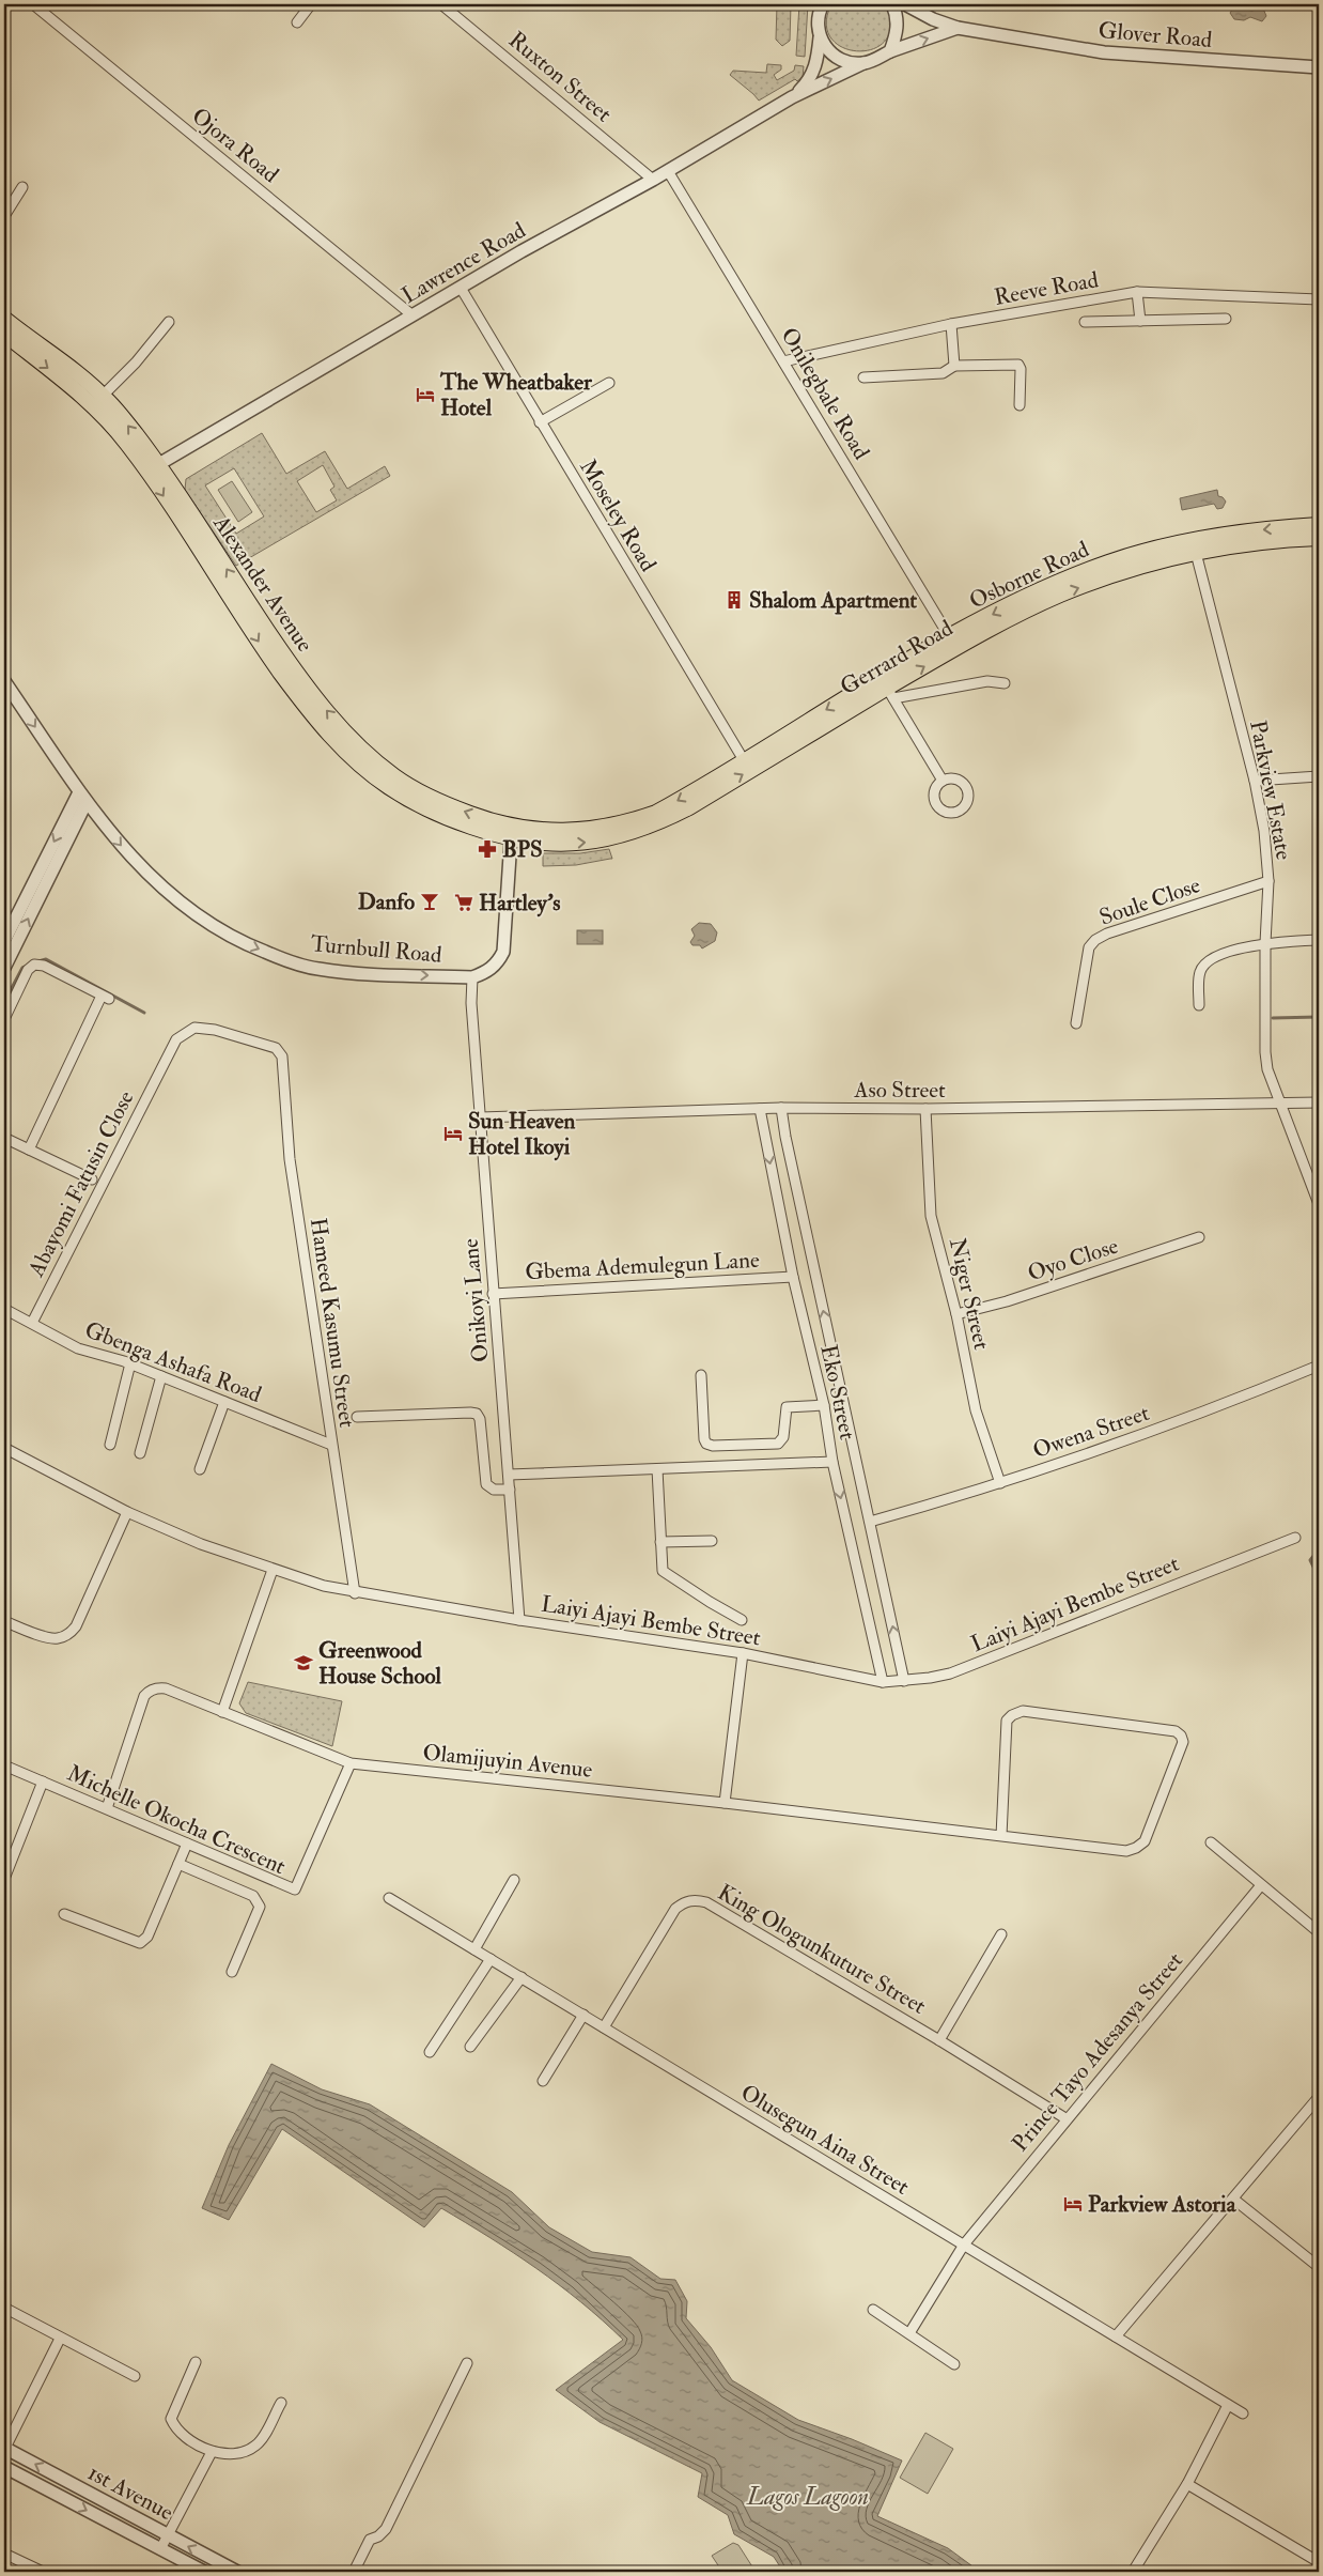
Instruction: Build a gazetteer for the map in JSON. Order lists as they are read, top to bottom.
{
  "streets": {
    "main road": ["Osborne Road", "Alexander Avenue", "Gerrard Road"],
    "street": [
      "Glover Road",
      "Ruxton Street",
      "Ojora Road",
      "Lawrence Road",
      "Reeve Road",
      "Onilegbale Road",
      "Moseley Road",
      "Parkview Estate",
      "Soule Close",
      "Turnbull Road",
      "Aso Street",
      "Abayomi Fatusin Close",
      "Oyo Close",
      "Gbema Ademulegun Lane",
      "Niger Street",
      "Onikoyi Lane",
      "Hameed Kasumu Street",
      "Gbenga Ashafa Road",
      "Eko Street",
      "Owena Street",
      "Laiyi Ajayi Bembe Street",
      "Olamijuyin Avenue",
      "Michelle Okocha Crescent",
      "King Ologunkuture Street",
      "Prince Tayo Adesanya Street",
      "Olusegun Aina Street",
      "1st Avenue"
    ]
  },
  "crossings": [
    ["Glover Road", "Lawrence Road"],
    ["Ruxton Street", "Lawrence Road"],
    ["Ojora Road", "Lawrence Road"],
    ["Lawrence Road", "Onilegbale Road"],
    ["Lawrence Road", "Moseley Road"],
    ["Lawrence Road", "Alexander Avenue"],
    ["Reeve Road", "Onilegbale Road"],
    ["Onilegbale Road", "Osborne Road"],
    ["Moseley Road", "Osborne Road"],
    ["Osborne Road", "Alexander Avenue"],
    ["Osborne Road", "Gerrard Road"],
    ["Osborne Road", "Turnbull Road"],
    ["Alexander Avenue", "Gerrard Road"],
    ["Alexander Avenue", "Turnbull Road"],
    ["Gerrard Road", "Parkview Estate"],
    ["Gerrard Road", "Turnbull Road"],
    ["Parkview Estate", "Soule Close"],
    ["Parkview Estate", "Aso Street"],
    ["Turnbull Road", "Onikoyi Lane"],
    ["Aso Street", "Niger Street"],
    ["Aso Street", "Onikoyi Lane"],
    ["Aso Street", "Eko Street"],
    ["Abayomi Fatusin Close", "Hameed Kasumu Street"],
    ["Abayomi Fatusin Close", "Gbenga Ashafa Road"],
    ["Oyo Close", "Niger Street"],
    ["Gbema Ademulegun Lane", "Onikoyi Lane"],
    ["Gbema Ademulegun Lane", "Eko Street"],
    ["Niger Street", "Owena Street"],
    ["Onikoyi Lane", "Laiyi Ajayi Bembe Street"],
    ["Hameed Kasumu Street", "Gbenga Ashafa Road"],
    ["Hameed Kasumu Street", "Laiyi Ajayi Bembe Street"],
    ["Eko Street", "Owena Street"],
    ["Eko Street", "Laiyi Ajayi Bembe Street"],
    ["Olamijuyin Avenue", "Michelle Okocha Crescent"],
    ["King Ologunkuture Street", "Prince Tayo Adesanya Street"],
    ["King Ologunkuture Street", "Olusegun Aina Street"],
    ["Prince Tayo Adesanya Street", "Olusegun Aina Street"]
  ],
  "one_way": ["Osborne Road", "Gerrard Road", "Turnbull Road"],
  "water": ["Lagos Lagoon"],
  "places": {
    "hotel": ["The Wheatbaker Hotel", "Sun Heaven Hotel Ikoyi", "Parkview Astoria"],
    "building": ["Shalom Apartment"],
    "pharmacy": ["BPS"],
    "bar": ["Danfo"],
    "supermarket": ["Hartley's"],
    "school or university": ["Greenwood House School"]
  }
}
